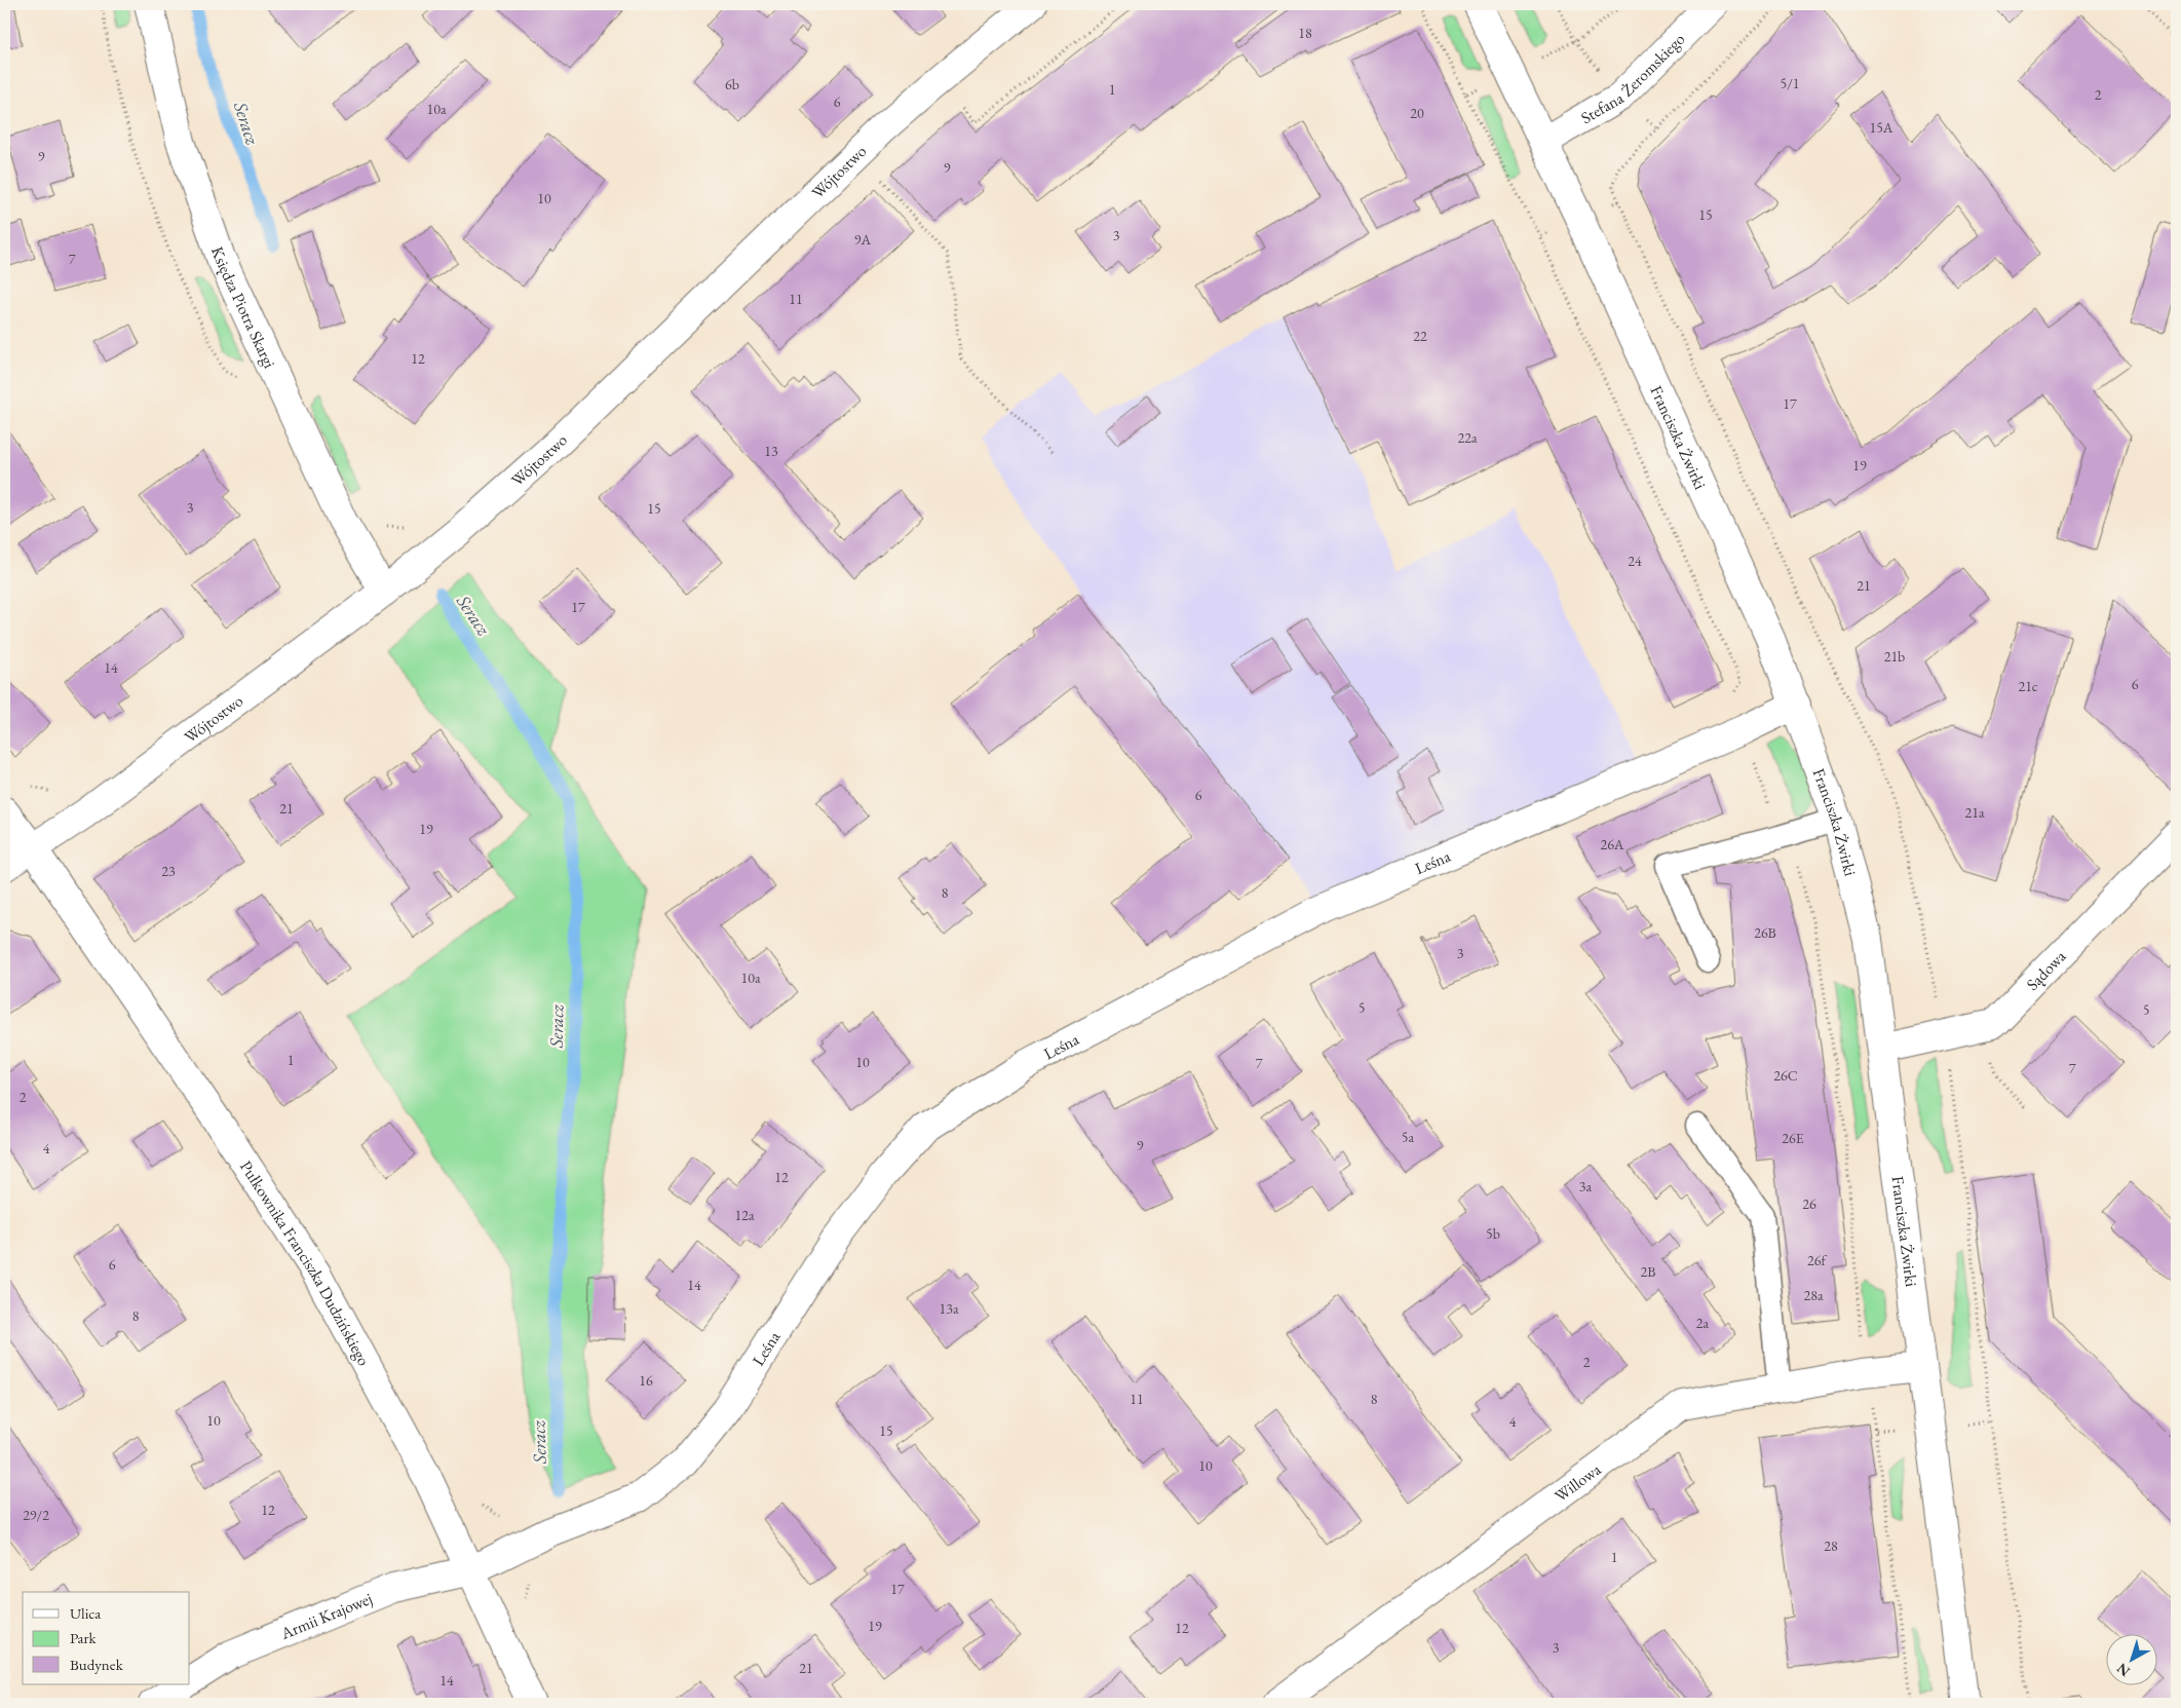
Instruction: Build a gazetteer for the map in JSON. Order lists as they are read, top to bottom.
{
  "streets": {
    "street": [
      "Stefana Żeromskiego",
      "Wójtostwo",
      "Księdza Piotra Skargi",
      "Franciszka Żwirki",
      "Leśna",
      "Sądowa",
      "Pułkownika Franciszka Dudzińskiego",
      "Willowa",
      "Armii Krajowej"
    ]
  },
  "crossings": [
    ["Stefana Żeromskiego", "Franciszka Żwirki"],
    ["Wójtostwo", "Księdza Piotra Skargi"],
    ["Wójtostwo", "Pułkownika Franciszka Dudzińskiego"],
    ["Franciszka Żwirki", "Leśna"],
    ["Franciszka Żwirki", "Sądowa"],
    ["Franciszka Żwirki", "Willowa"],
    ["Leśna", "Pułkownika Franciszka Dudzińskiego"],
    ["Leśna", "Armii Krajowej"],
    ["Pułkownika Franciszka Dudzińskiego", "Armii Krajowej"]
  ],
  "water": ["Seracz"],
  "house_numbers": [
    "18",
    "5/1",
    "6b",
    "1",
    "2",
    "6",
    "10a",
    "20",
    "15A",
    "9",
    "9",
    "10",
    "15",
    "3",
    "9A",
    "7",
    "11",
    "22",
    "12",
    "17",
    "22a",
    "13",
    "19",
    "3",
    "15",
    "24",
    "21",
    "17",
    "21b",
    "14",
    "6",
    "21c",
    "6",
    "21",
    "21a",
    "19",
    "26A",
    "23",
    "8",
    "26B",
    "3",
    "10a",
    "5",
    "5",
    "1",
    "10",
    "7",
    "7",
    "26C",
    "2",
    "5a",
    "26E",
    "9",
    "4",
    "12",
    "3a",
    "26",
    "12a",
    "5b",
    "26f",
    "6",
    "2B",
    "14",
    "28a",
    "13a",
    "8",
    "2a",
    "2",
    "16",
    "11",
    "8",
    "10",
    "4",
    "15",
    "10",
    "12",
    "29/2",
    "28",
    "1",
    "17",
    "19",
    "12",
    "3",
    "21",
    "14"
  ],
  "legend": ["Ulica", "Park", "Budynek"],
  "north": "bottom left"
}
